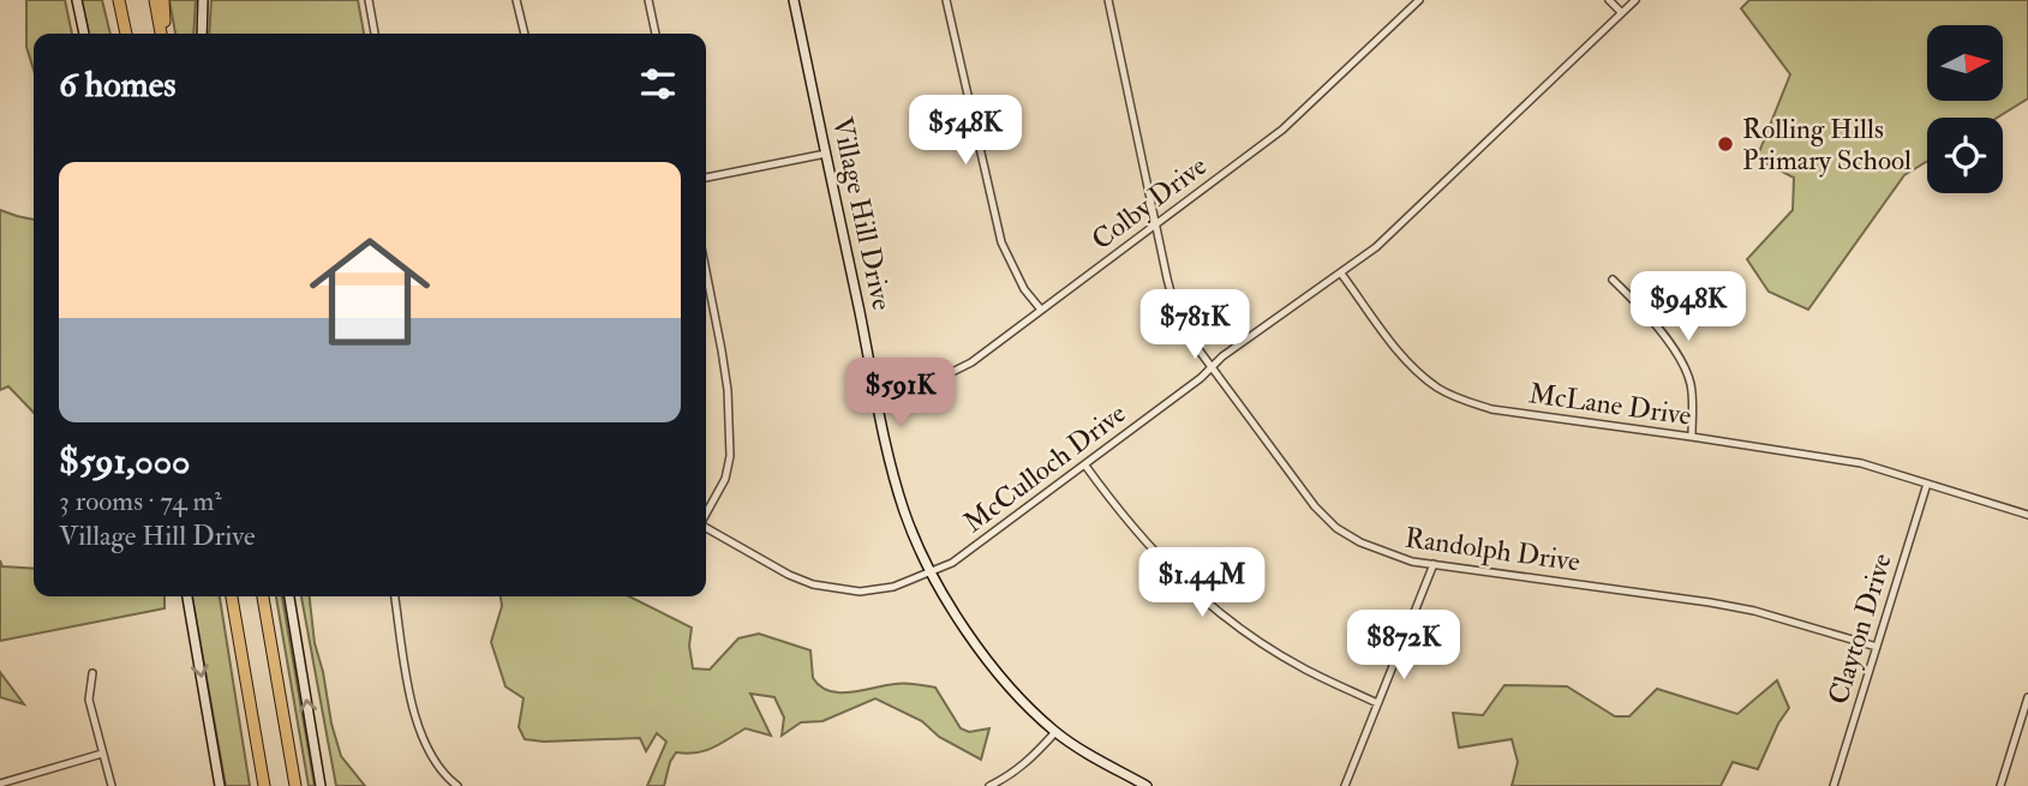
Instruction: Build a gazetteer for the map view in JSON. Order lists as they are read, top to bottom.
{
  "streets": {
    "street": [
      "Colby Drive",
      "Village Hill Drive",
      "McLane Drive",
      "McCulloch Drive",
      "Randolph Drive",
      "Clayton Drive"
    ]
  },
  "crossings": [
    ["Colby Drive", "Village Hill Drive"],
    ["Colby Drive", "Randolph Drive"],
    ["Village Hill Drive", "McCulloch Drive"],
    ["McLane Drive", "McCulloch Drive"],
    ["McLane Drive", "Clayton Drive"],
    ["McCulloch Drive", "Randolph Drive"],
    ["Randolph Drive", "Clayton Drive"]
  ],
  "places": ["Rolling Hills Primary School"],
  "north": "right",
  "page": {
    "heading": "6 homes",
    "price": [
      "$548K",
      "$948K",
      "$781K",
      "$591K",
      "$1.44M",
      "$872K"
    ],
    "list": [
      {
        "name": "$591,000",
        "note": "3 rooms · 74 m² · Village Hill Drive"
      }
    ]
  }
}
